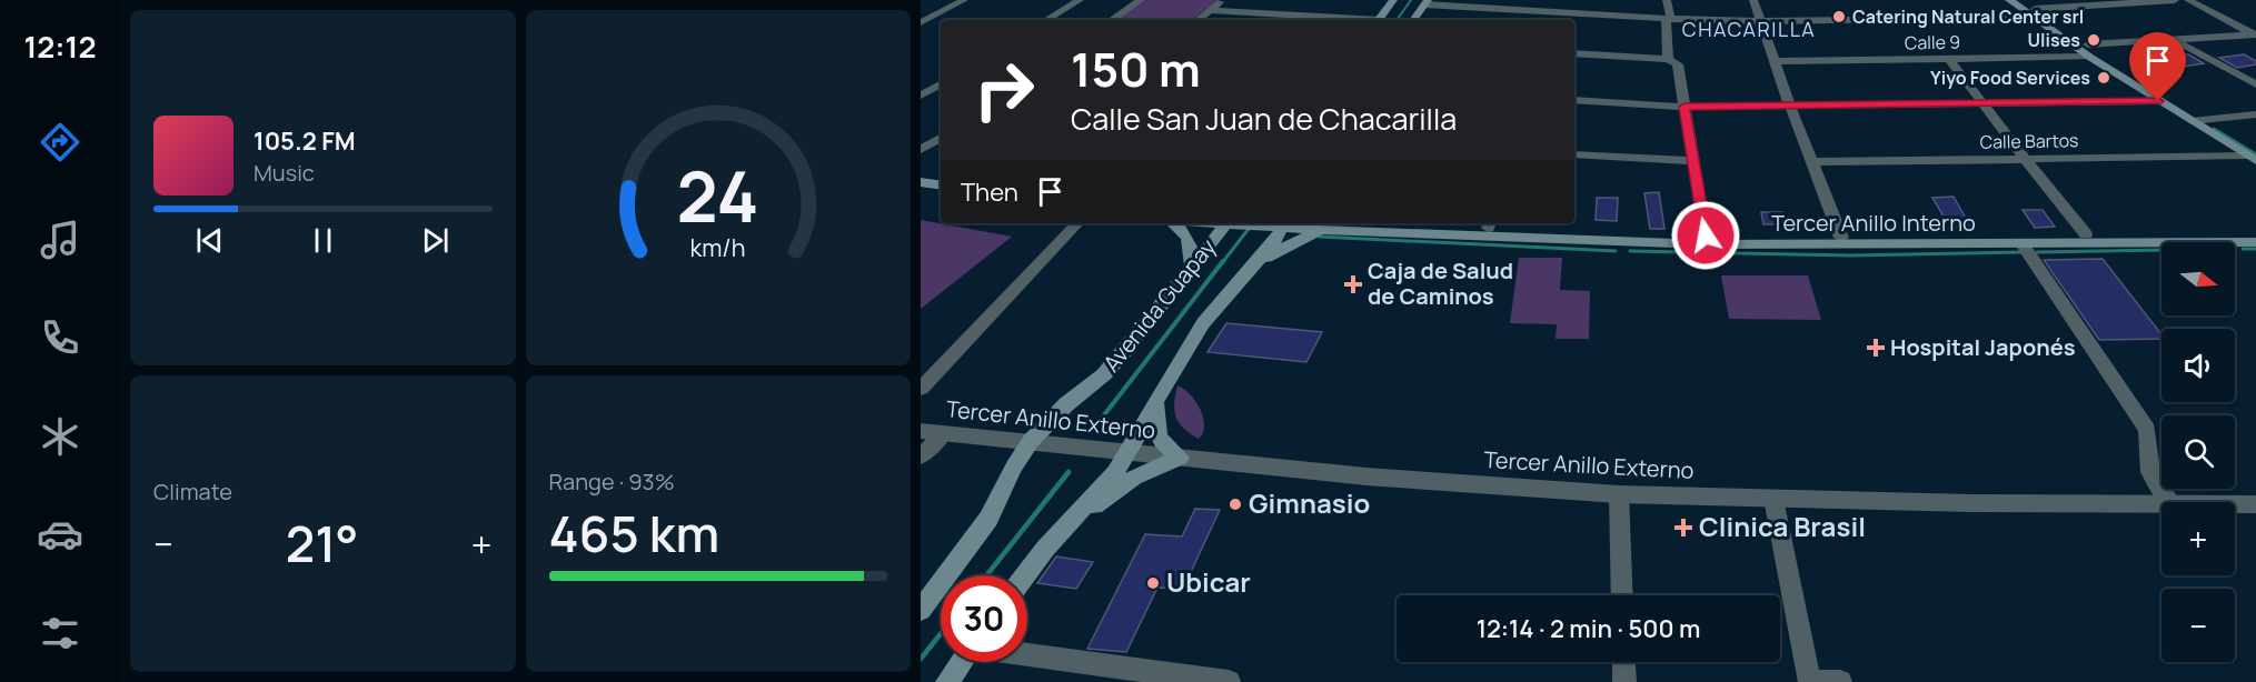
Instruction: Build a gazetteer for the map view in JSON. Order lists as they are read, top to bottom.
{
  "streets": {
    "main road": ["Tercer Anillo Interno", "Avenida Guapay"],
    "street": ["Calle 9", "Calle Bartos", "Tercer Anillo Externo"]
  },
  "crossings": [
    ["Tercer Anillo Interno", "Avenida Guapay"],
    ["Avenida Guapay", "Tercer Anillo Externo"]
  ],
  "districts": ["CHACARILLA"],
  "places": {
    "other": [
      "Catering Natural Center srl",
      "Ulises",
      "Yiyo Food Services",
      "Gimnasio",
      "Ubicar"
    ],
    "health": ["Caja de Salud de Caminos", "Hospital Japonés", "Clinica Brasil"]
  },
  "north": "right",
  "page": {
    "tabs": "12:12",
    "turn": ["150 m", "Calle San Juan de Chacarilla"],
    "song": ["105.2 FM", "Music"],
    "then": "Then",
    "map_buttons": ["+", "−"],
    "tile": [
      "Climate",
      ["Range · 93%", "465 km"]
    ],
    "heat": ["−", "21°", "+"],
    "limit": "30",
    "trip": "12:14 · 2 min · 500 m",
    "gauge": ["24", "km/h"]
  }
}
